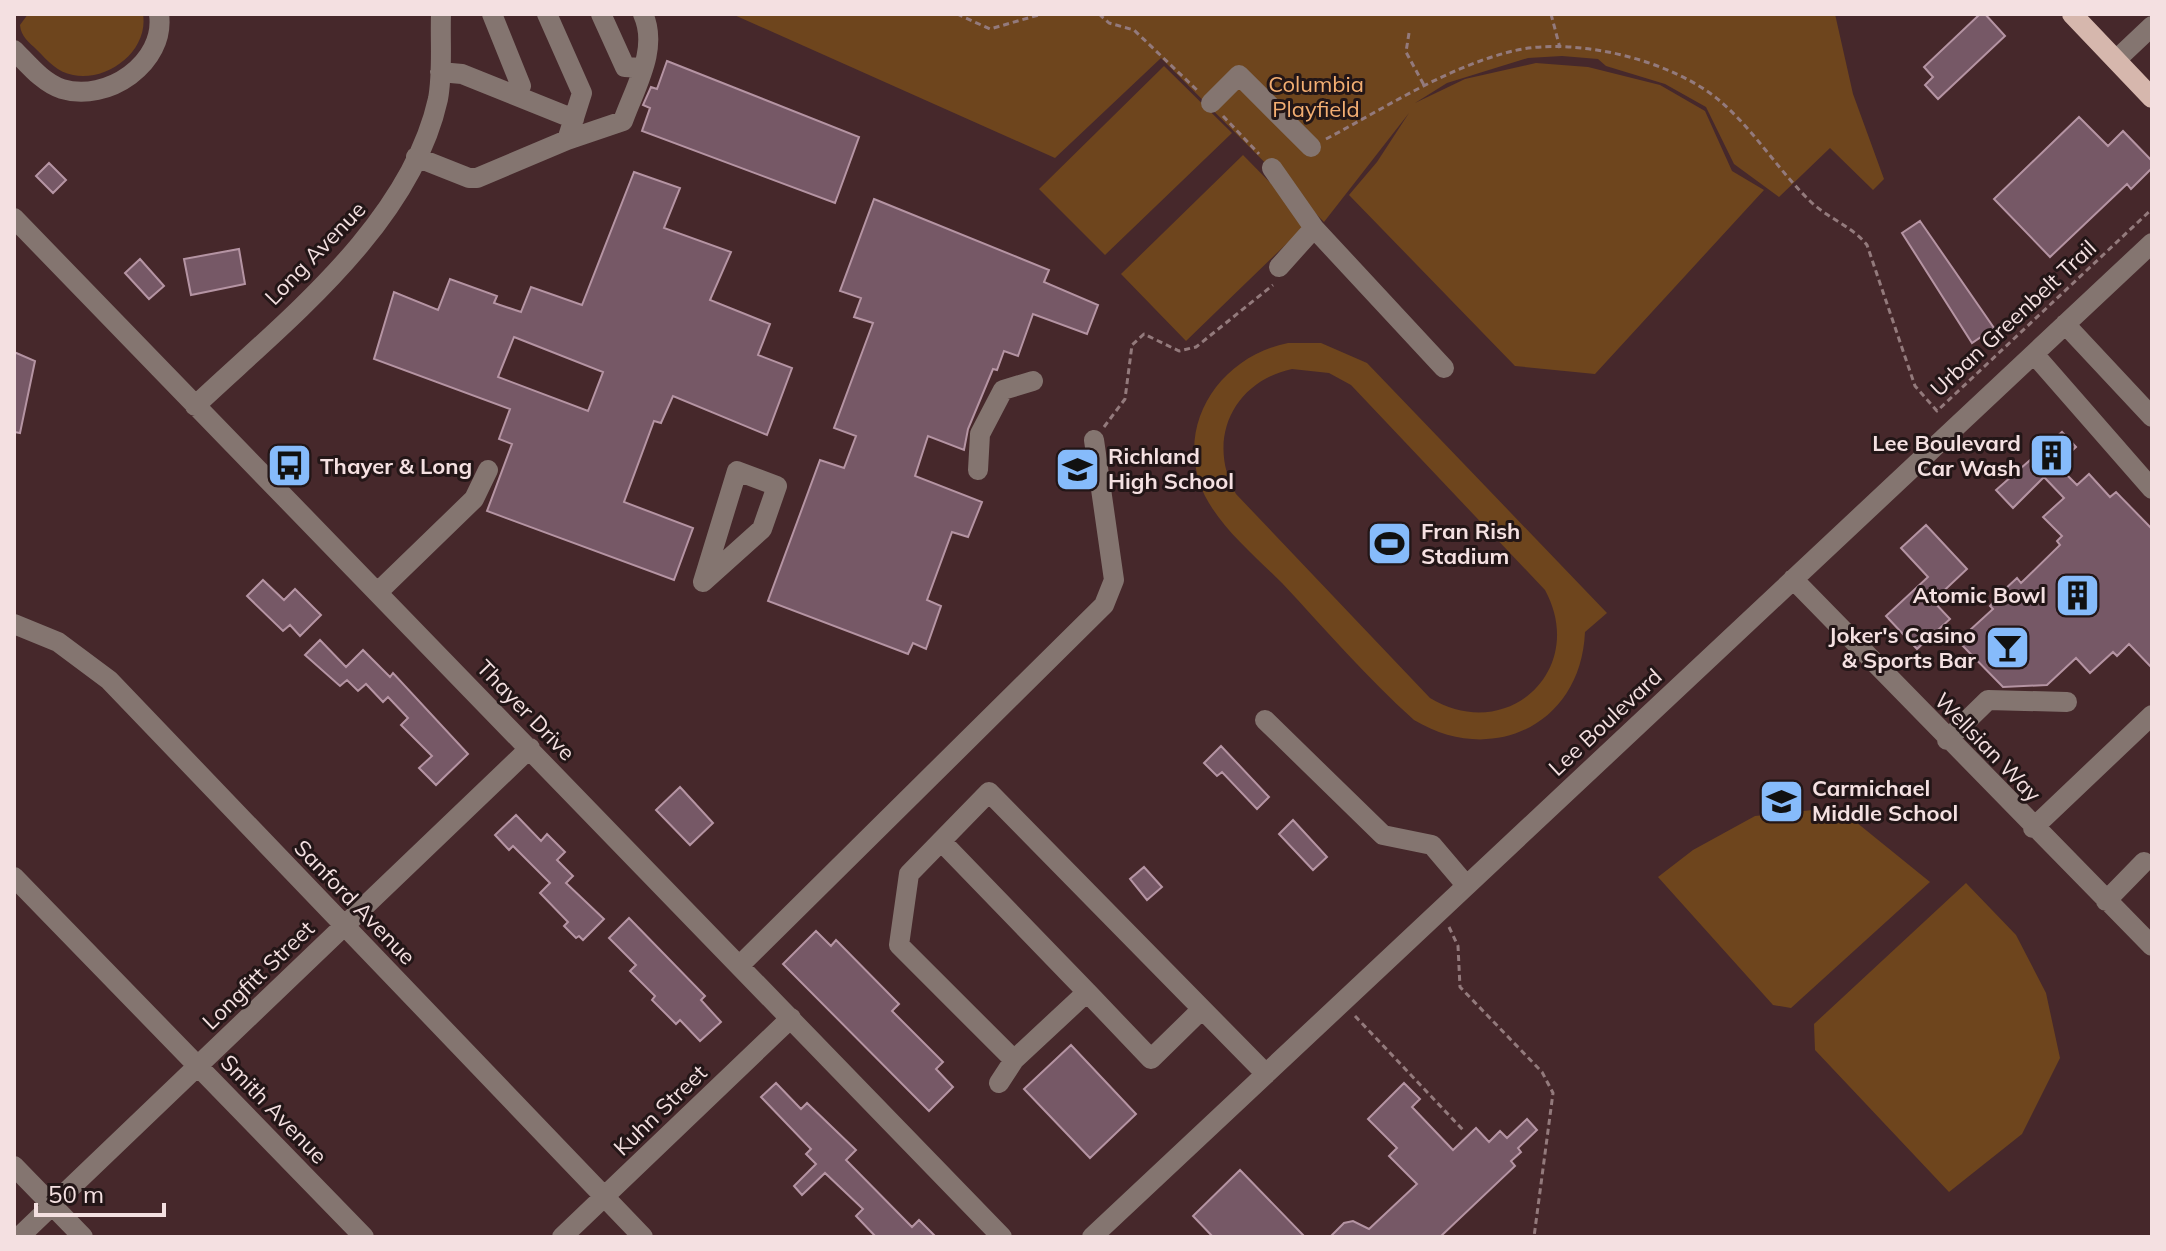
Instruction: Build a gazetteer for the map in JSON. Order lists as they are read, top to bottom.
{
  "streets": {
    "street": [
      "Long Avenue",
      "Thayer Drive",
      "Lee Boulevard",
      "Wellsian Way",
      "Sanford Avenue",
      "Longfitt Street",
      "Smith Avenue",
      "Kuhn Street"
    ],
    "path": ["Urban Greenbelt Trail"]
  },
  "crossings": [
    ["Long Avenue", "Thayer Drive"],
    ["Thayer Drive", "Longfitt Street"],
    ["Thayer Drive", "Kuhn Street"],
    ["Lee Boulevard", "Wellsian Way"],
    ["Sanford Avenue", "Longfitt Street"],
    ["Sanford Avenue", "Kuhn Street"],
    ["Longfitt Street", "Smith Avenue"]
  ],
  "parks": ["Columbia Playfield"],
  "places": {
    "building": ["Lee Boulevard Car Wash", "Atomic Bowl"],
    "bus stop": ["Thayer & Long"],
    "school or university": ["Richland High School", "Carmichael Middle School"],
    "sports": ["Fran Rish Stadium"],
    "bar": ["Joker's Casino & Sports Bar"]
  },
  "scale_bar": "50 m"
}
